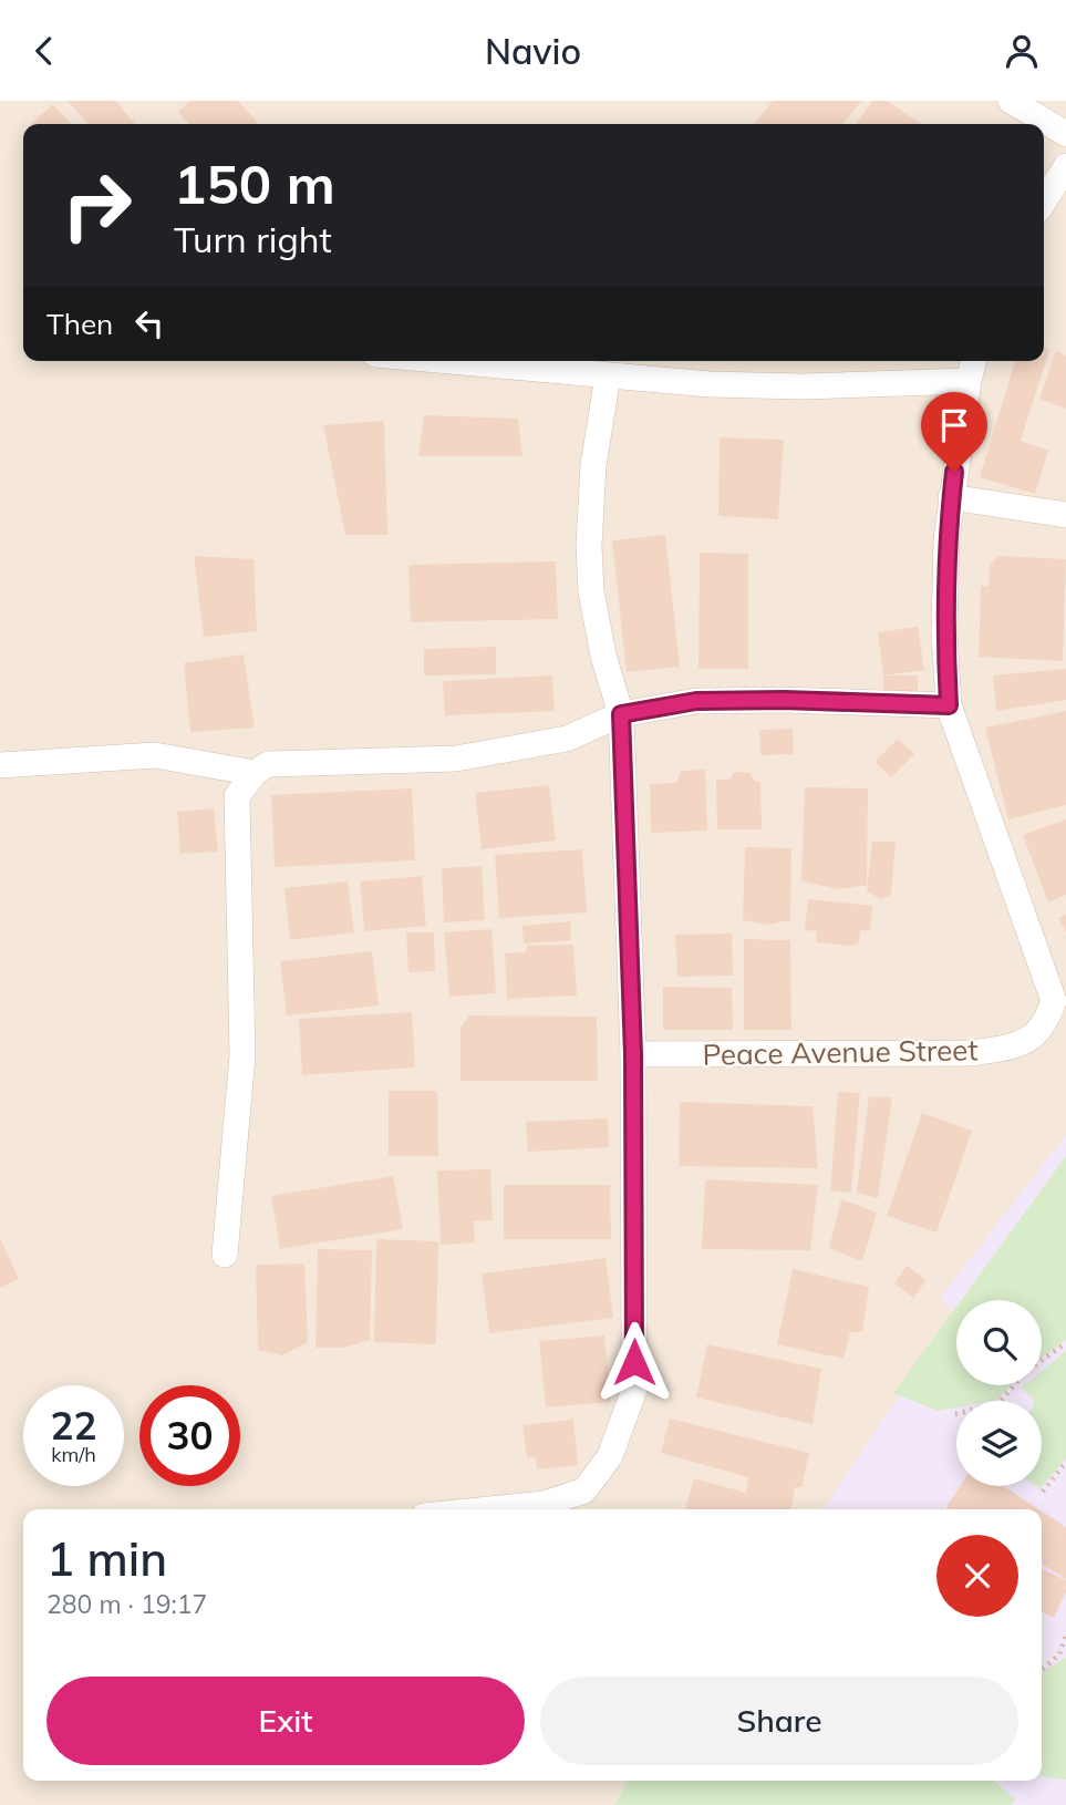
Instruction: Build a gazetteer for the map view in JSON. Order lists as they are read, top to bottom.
{
  "streets": {
    "street": ["Peace Avenue Street"]
  },
  "page": {
    "header": "Navio",
    "turn": ["150 m", "Turn right"],
    "then": "Then",
    "speed": "22 km/h",
    "limit": "30",
    "heading": ["1 min", "280 m · 19:17"],
    "buttons": ["Exit", "Share"]
  }
}
